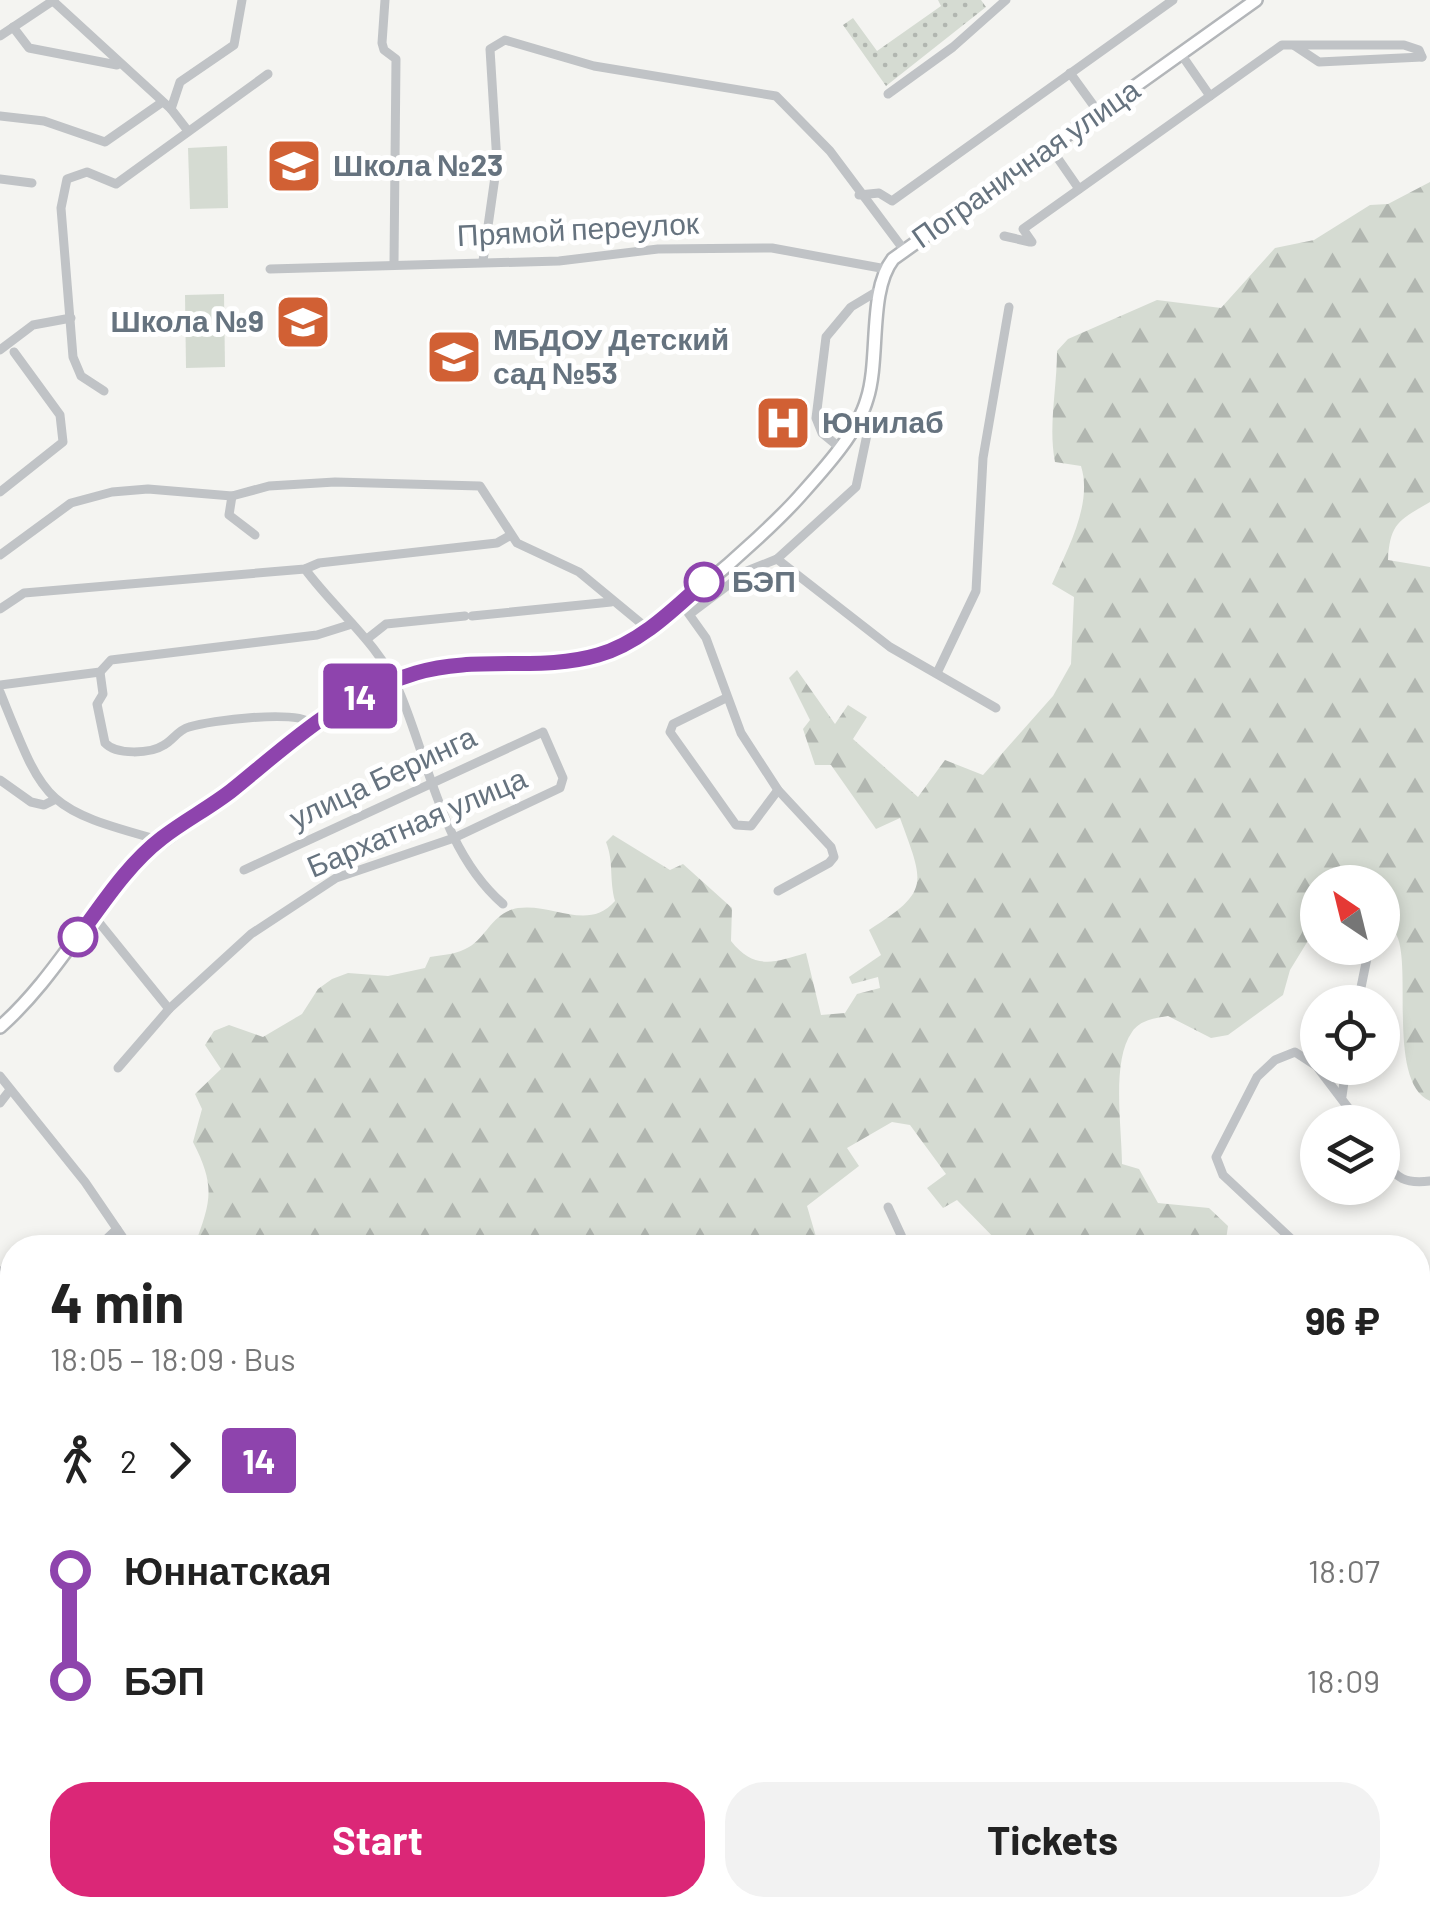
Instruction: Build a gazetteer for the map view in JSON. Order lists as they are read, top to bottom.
{
  "streets": {
    "main road": ["Пограничная улица"],
    "street": ["Прямой переулок", "улица Беринга", "Бархатная улица"]
  },
  "crossings": [
    ["Пограничная улица", "Прямой переулок"],
    ["улица Беринга", "Бархатная улица"]
  ],
  "places": {
    "school or university": ["Школа №23", "Школа №9", "МБДОУ Детский сад №53"],
    "hospital": ["Юнилаб"],
    "other": ["БЭП"]
  },
  "lines": ["bus line 14"],
  "north": "top left",
  "page": {
    "on_map": "14",
    "heading": ["4 min", "18:05 – 18:09 · Bus", "96 ₽"],
    "legs": ["2", "14"],
    "list": [
      {
        "name": "Юннатская",
        "value": "18:07"
      },
      {
        "name": "БЭП",
        "value": "18:09"
      }
    ],
    "buttons": ["Start", "Tickets"]
  }
}
